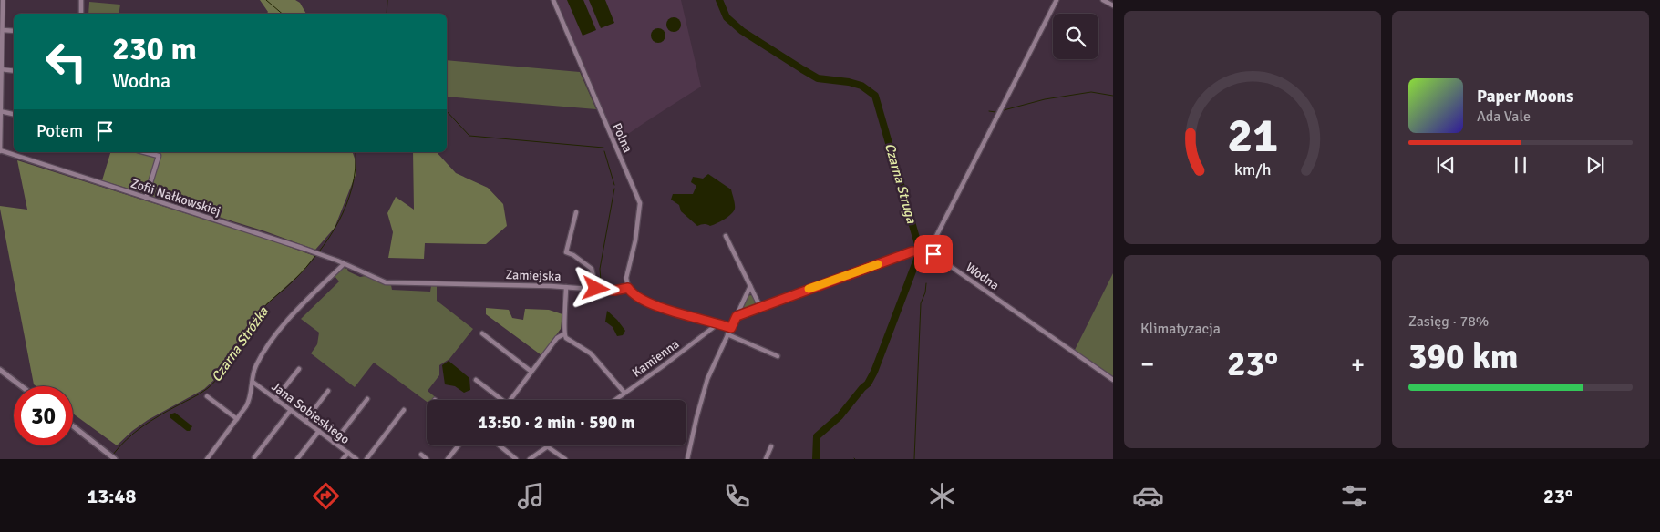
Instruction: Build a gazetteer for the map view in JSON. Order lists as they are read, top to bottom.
{
  "streets": {
    "street": [
      "Polna",
      "Zofii Nałkowskiej",
      "Zamiejska",
      "Wodna",
      "Kamienna",
      "Jana Sobieskiego"
    ]
  },
  "crossings": [
    ["Polna", "Zamiejska"],
    ["Zofii Nałkowskiej", "Zamiejska"]
  ],
  "water": ["Czarna Struga", "Czarna Stróżka"],
  "page": {
    "turn": ["230 m", "Wodna"],
    "song": ["Paper Moons", "Ada Vale"],
    "then": "Potem",
    "tile": [
      "Klimatyzacja",
      ["Zasięg · 78%", "390 km"]
    ],
    "heat": ["−", "23°", "+"],
    "limit": "30",
    "trip": "13:50 · 2 min · 590 m",
    "tabs": ["13:48", "23°"],
    "gauge": ["21", "km/h"]
  }
}
